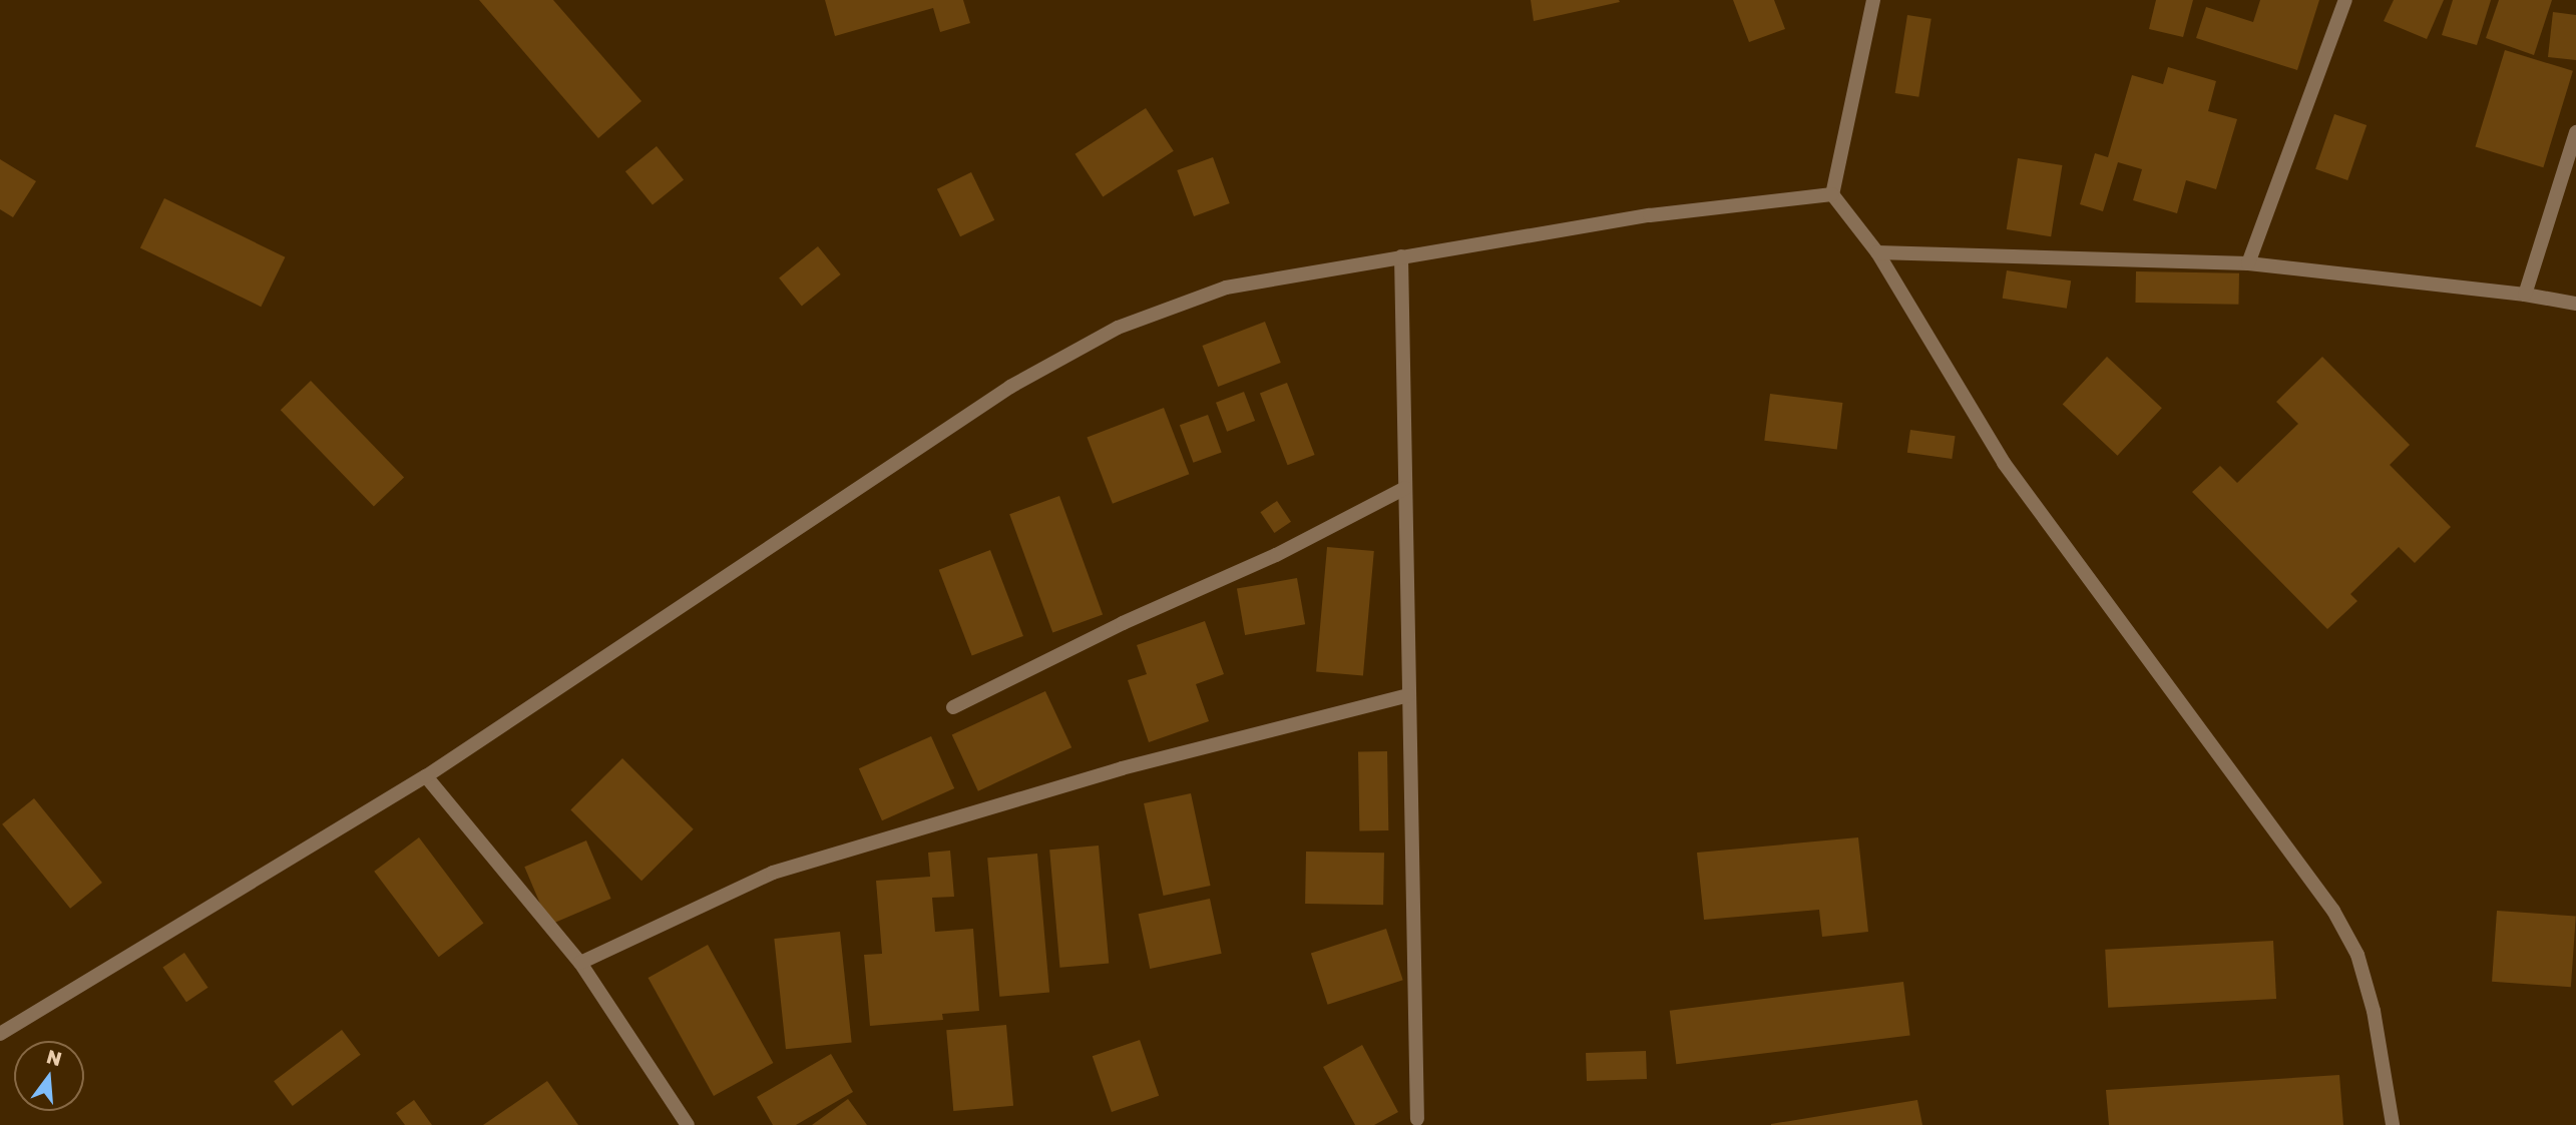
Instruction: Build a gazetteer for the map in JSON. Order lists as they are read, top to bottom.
{
  "north": "top"
}
